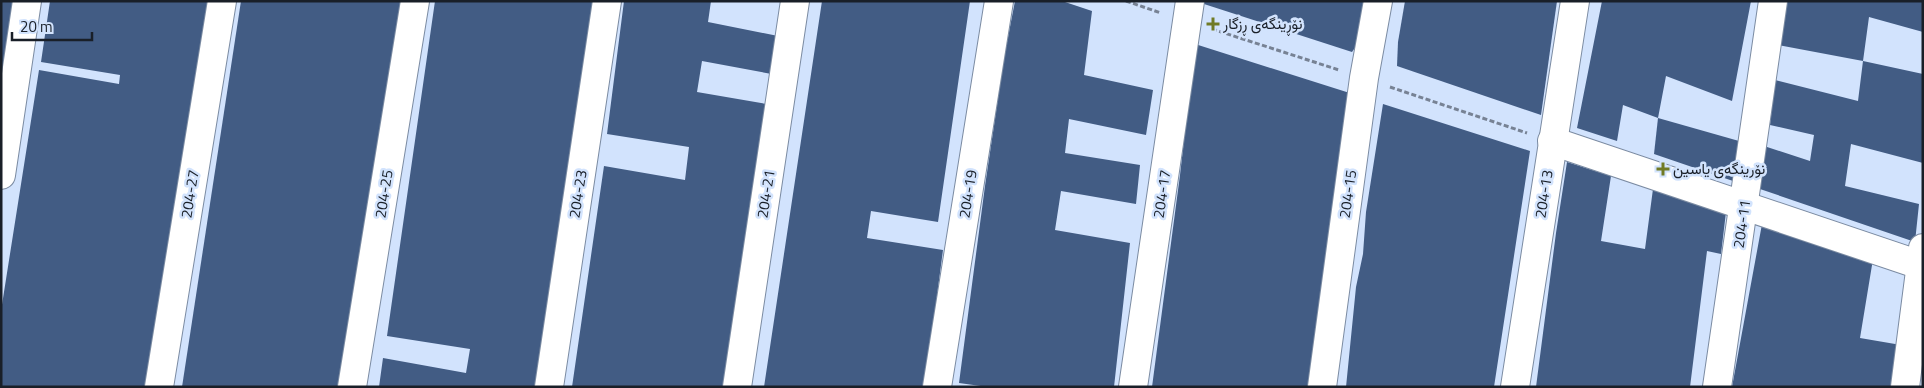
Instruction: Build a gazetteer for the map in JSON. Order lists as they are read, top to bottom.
{
  "streets": {
    "street": [
      "204-27",
      "204-25",
      "204-23",
      "204-21",
      "204-19",
      "204-17",
      "204-15",
      "204-13",
      "204-11"
    ]
  },
  "places": {
    "health": ["نۆڕینگەی ڕزگار", "نۆرینگەی یاسین"]
  },
  "scale_bar": "20 m"
}
